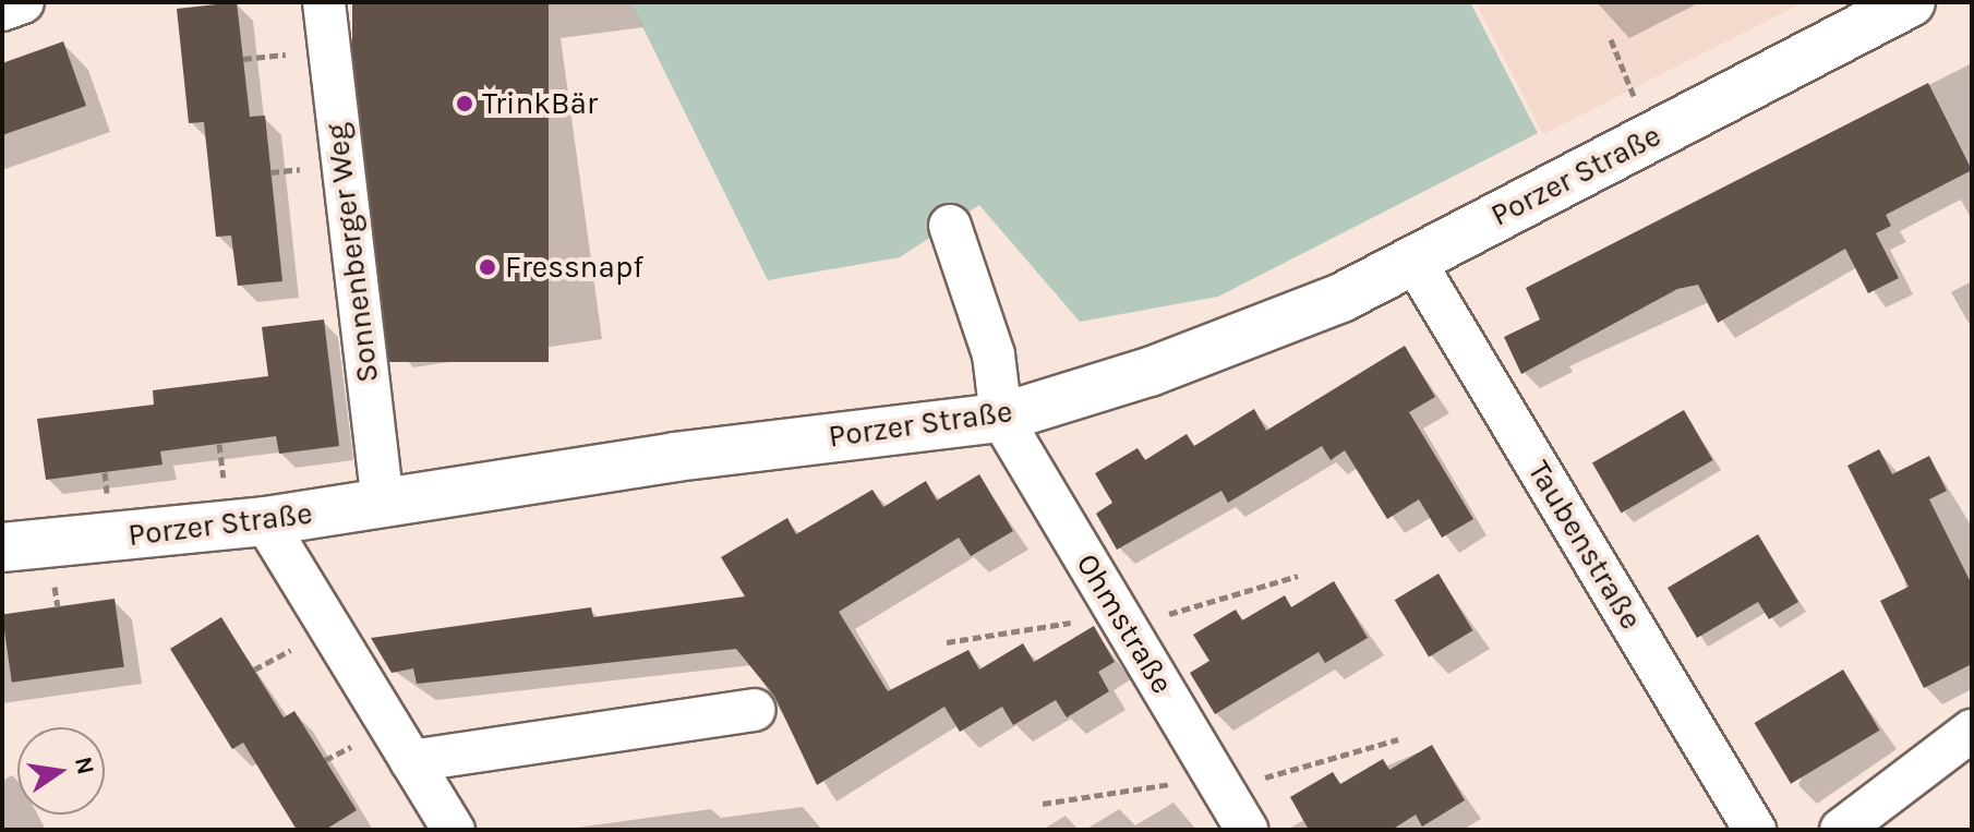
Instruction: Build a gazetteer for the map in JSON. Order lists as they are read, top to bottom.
{
  "streets": {
    "main road": ["Porzer Straße"],
    "street": ["Sonnenberger Weg", "Taubenstraße", "Ohmstraße"]
  },
  "crossings": [
    ["Porzer Straße", "Sonnenberger Weg"],
    ["Porzer Straße", "Taubenstraße"],
    ["Porzer Straße", "Ohmstraße"]
  ],
  "places": ["TrinkBär", "Fressnapf"],
  "north": "right"
}
